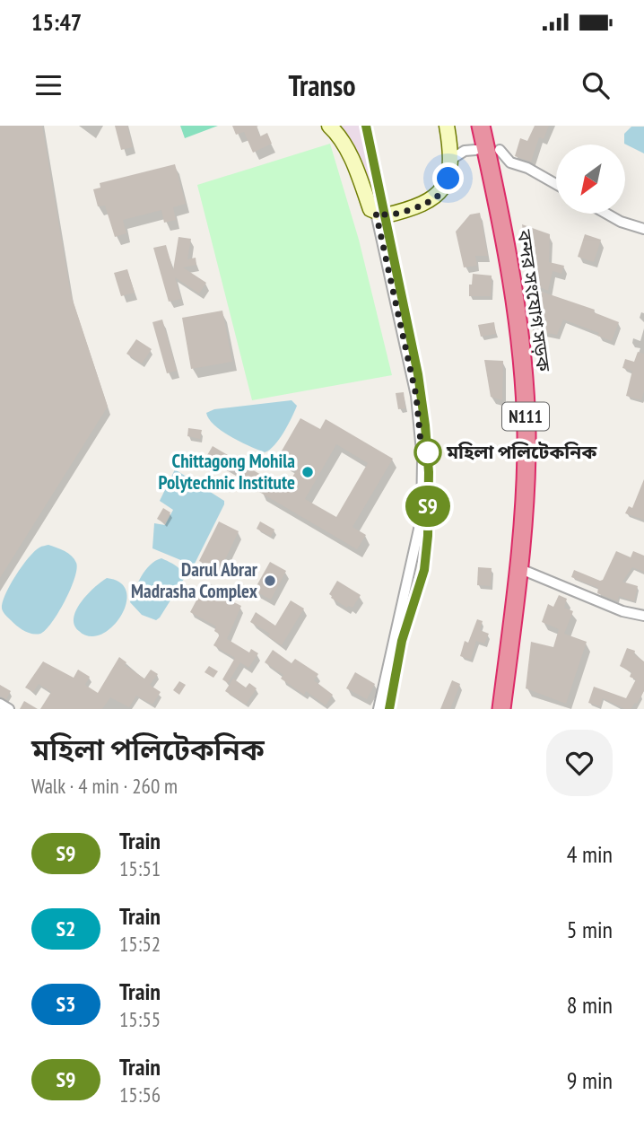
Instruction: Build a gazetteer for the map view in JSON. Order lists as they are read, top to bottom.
{
  "streets": {
    "highway": ["বন্দর সংযোগ সড়ক", "N111"]
  },
  "places": ["মহিলা পলিটেকনিক", "Chittagong Mohila Polytechnic Institute", "Darul Abrar Madrasha Complex"],
  "north": "bottom left",
  "page": {
    "status": "15:47",
    "header": "Transo",
    "on_map": "S9",
    "heading": ["মহিলা পলিটেকনিক", "Walk · 4 min · 260 m"],
    "list": [
      {
        "mark": "S9",
        "name": "Train",
        "note": "15:51",
        "value": "4 min"
      },
      {
        "mark": "S2",
        "name": "Train",
        "note": "15:52",
        "value": "5 min"
      },
      {
        "mark": "S3",
        "name": "Train",
        "note": "15:55",
        "value": "8 min"
      },
      {
        "mark": "S9",
        "name": "Train",
        "note": "15:56",
        "value": "9 min"
      }
    ]
  }
}
